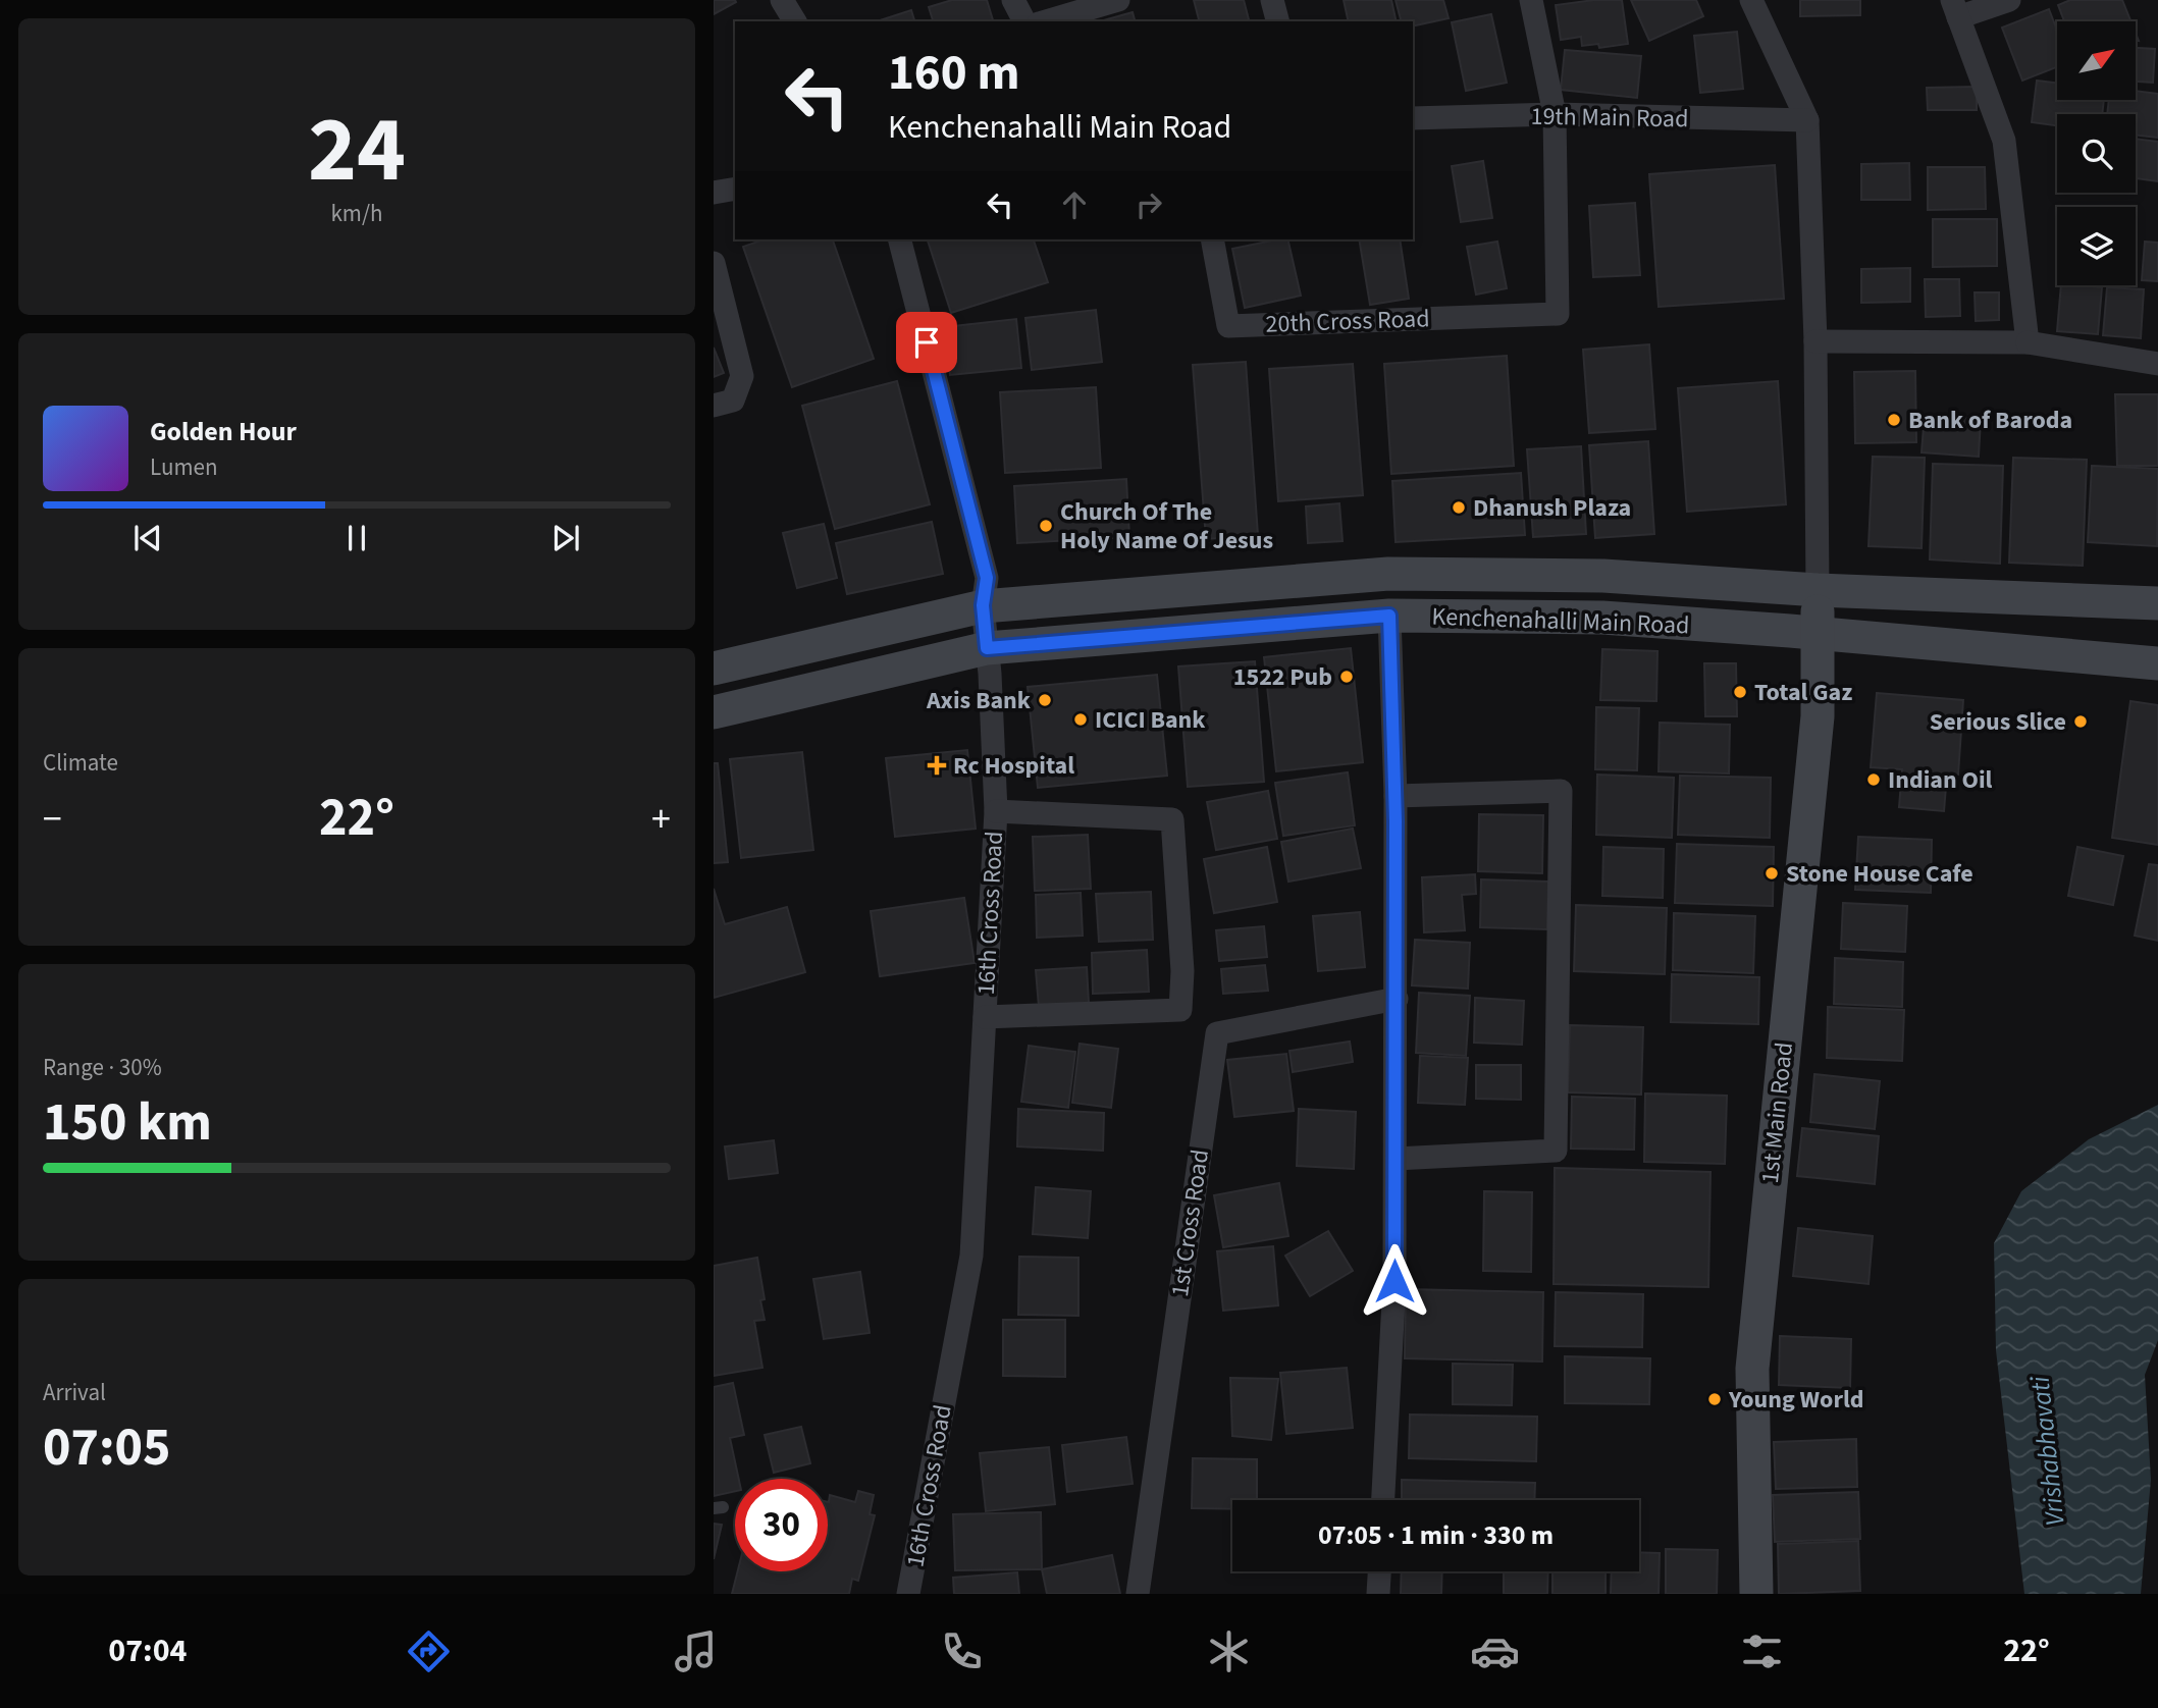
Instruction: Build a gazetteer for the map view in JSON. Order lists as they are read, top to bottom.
{
  "streets": {
    "main road": ["Kenchenahalli Main Road", "1st Main Road"],
    "street": [
      "19th Main Road",
      "20th Cross Road",
      "16th Cross Road",
      "1st Cross Road"
    ]
  },
  "crossings": [
    ["19th Main Road", "20th Cross Road"],
    ["Kenchenahalli Main Road", "16th Cross Road"],
    ["Kenchenahalli Main Road", "1st Main Road"]
  ],
  "water": ["Vrishabhavati"],
  "places": {
    "other": [
      "Bank of Baroda",
      "Dhanush Plaza",
      "Church Of The Holy Name Of Jesus",
      "1522 Pub",
      "Total Gaz",
      "Axis Bank",
      "ICICI Bank",
      "Serious Slice",
      "Indian Oil",
      "Stone House Cafe",
      "Young World"
    ],
    "health": ["Rc Hospital"]
  },
  "north": "top right",
  "page": {
    "tile": [
      ["24", "km/h"],
      "Climate",
      ["Range · 30%", "150 km"],
      ["Arrival", "07:05"]
    ],
    "turn": ["160 m", "Kenchenahalli Main Road"],
    "song": ["Golden Hour", "Lumen"],
    "heat": ["−", "22°", "+"],
    "limit": "30",
    "trip": "07:05 · 1 min · 330 m",
    "tabs": ["07:04", "22°"]
  }
}
